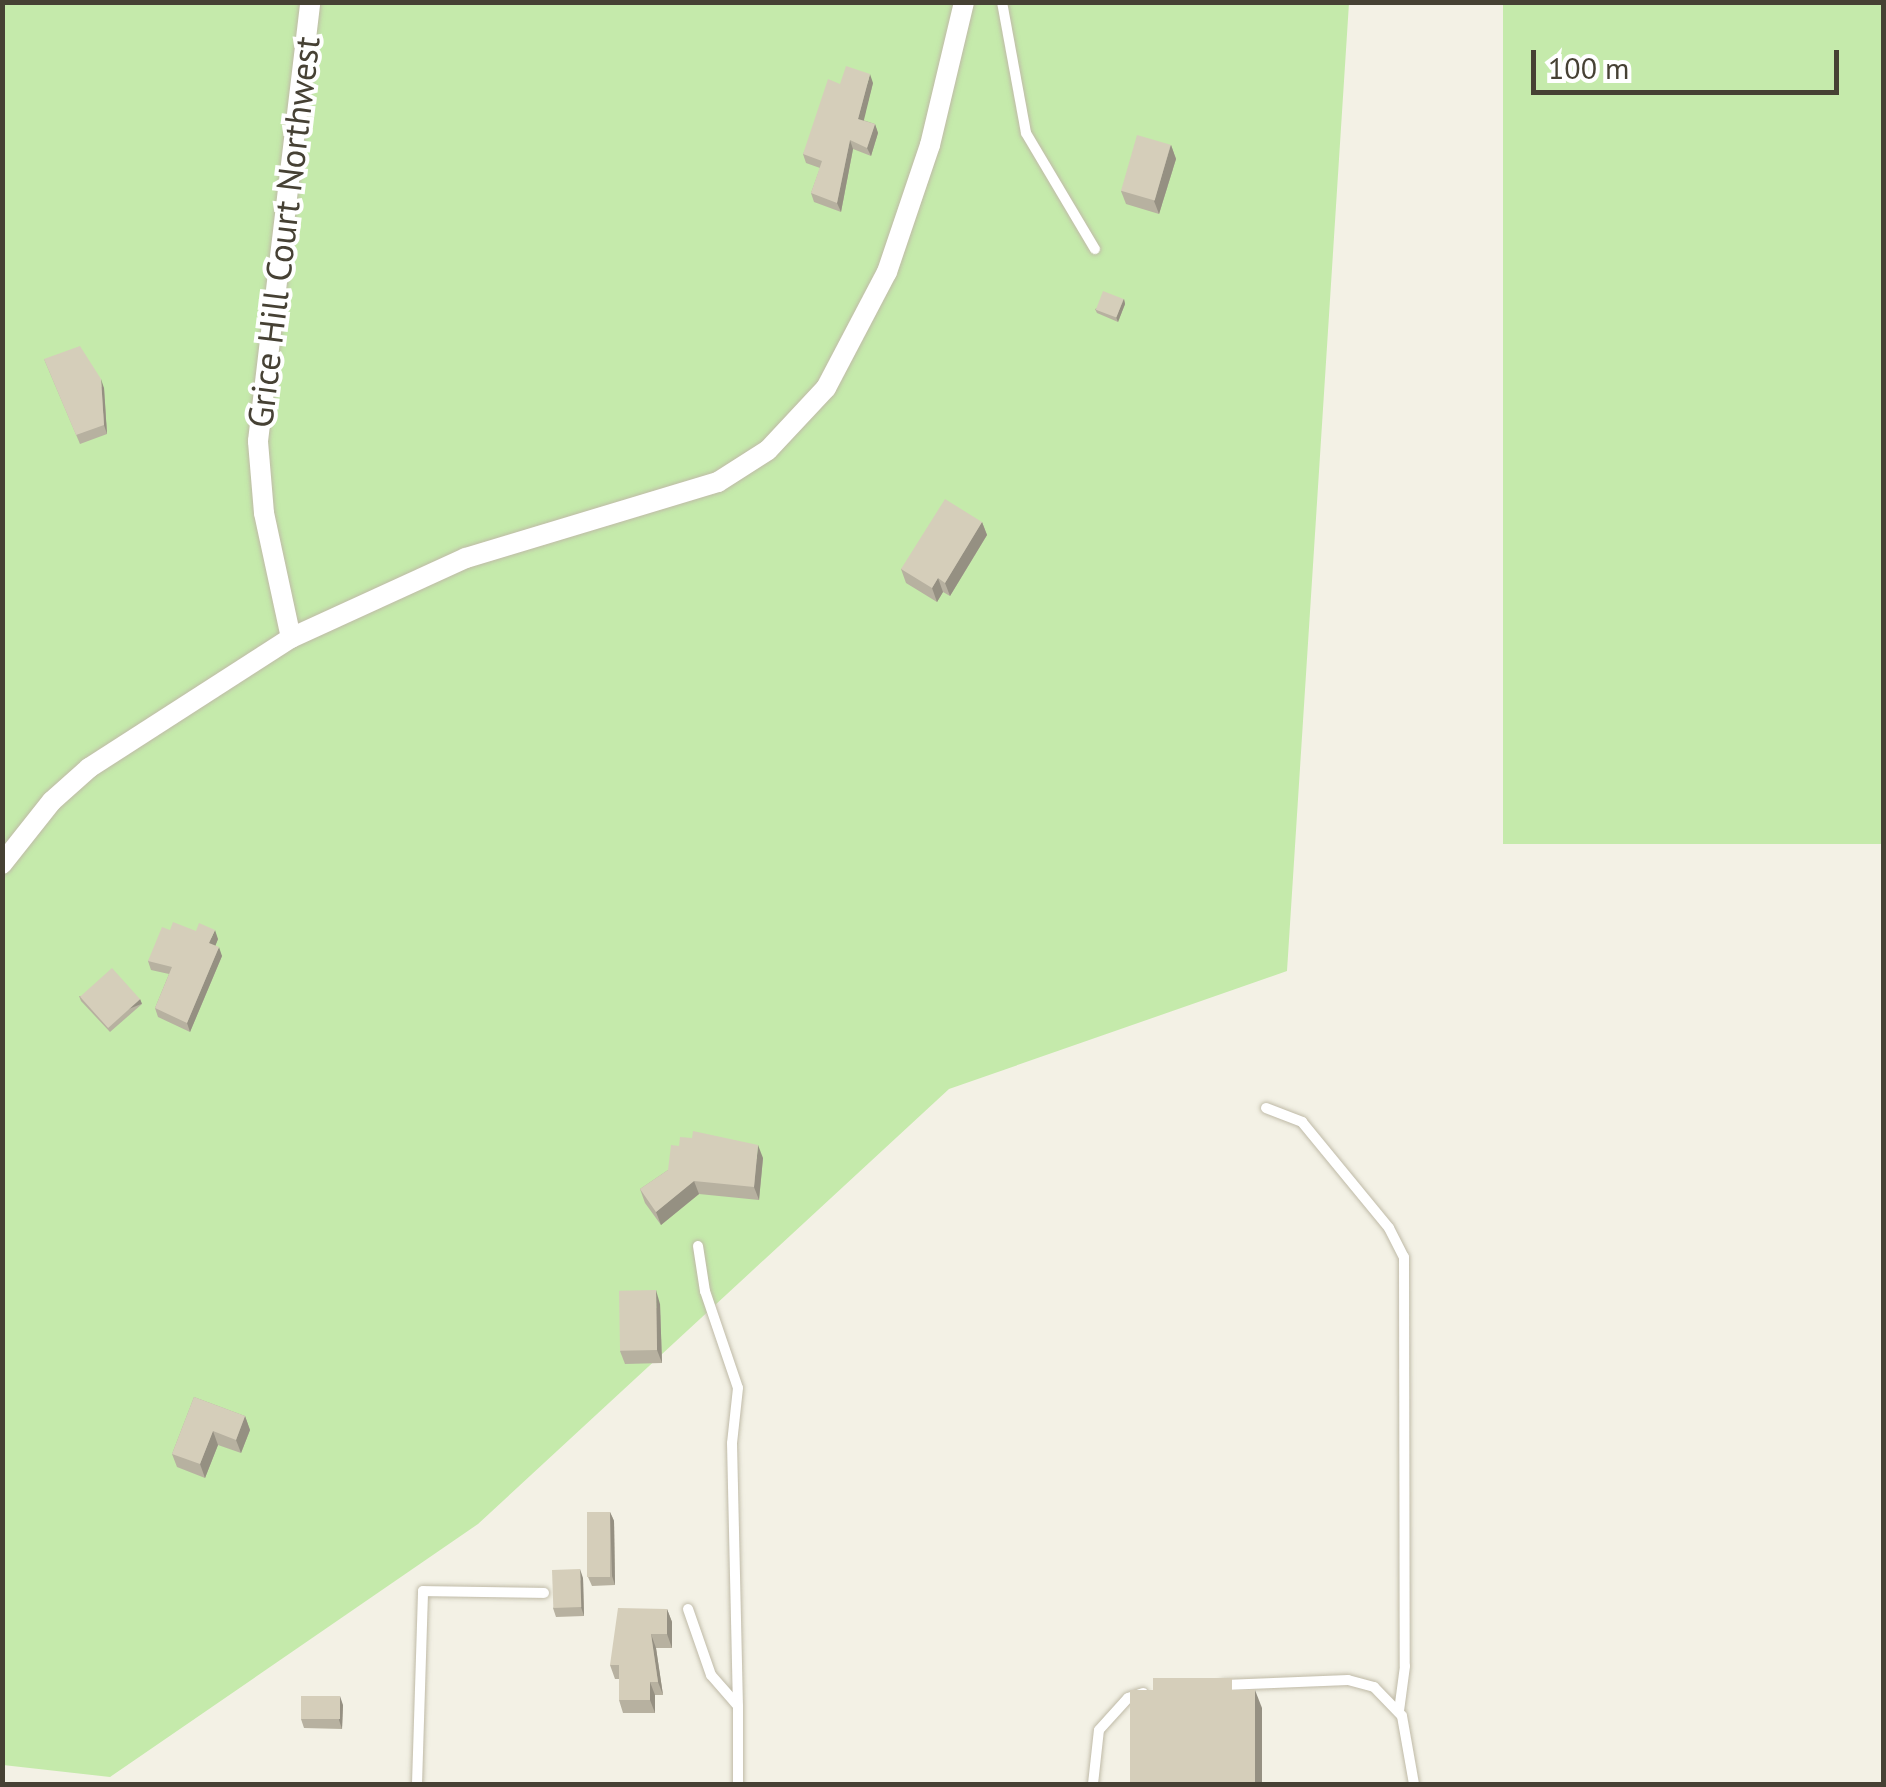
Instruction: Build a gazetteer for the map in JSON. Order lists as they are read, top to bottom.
{
  "streets": {
    "street": ["Grice Hill Court Northwest"]
  },
  "scale_bar": "100 m"
}
